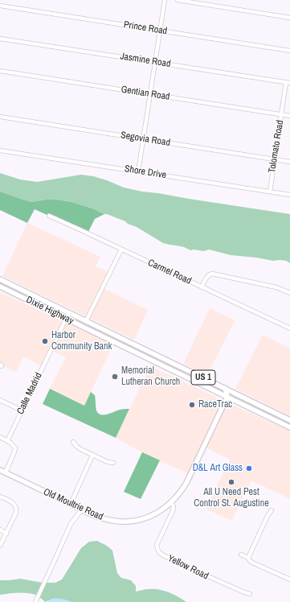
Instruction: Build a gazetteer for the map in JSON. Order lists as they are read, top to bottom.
{
  "streets": {
    "main road": ["Dixie Highway", "US 1", "Old Moultrie Road"],
    "street": [
      "Prince Road",
      "Jasmine Road",
      "Gentian Road",
      "Segovia Road",
      "Tolomato Road",
      "Shore Drive",
      "Carmel Road",
      "Calle Madrid",
      "Yellow Road"
    ]
  },
  "crossings": [
    ["Jasmine Road", "Tolomato Road"],
    ["Gentian Road", "Tolomato Road"],
    ["Segovia Road", "Tolomato Road"],
    ["Tolomato Road", "Shore Drive"],
    ["Dixie Highway", "Calle Madrid"],
    ["Dixie Highway", "Old Moultrie Road"],
    ["US 1", "Calle Madrid"],
    ["Old Moultrie Road", "Yellow Road"]
  ],
  "places": [
    "Harbor Community Bank",
    "Memorial Lutheran Church",
    "RaceTrac",
    "D&L Art Glass",
    "All U Need Pest Control St. Augustine"
  ]
}
